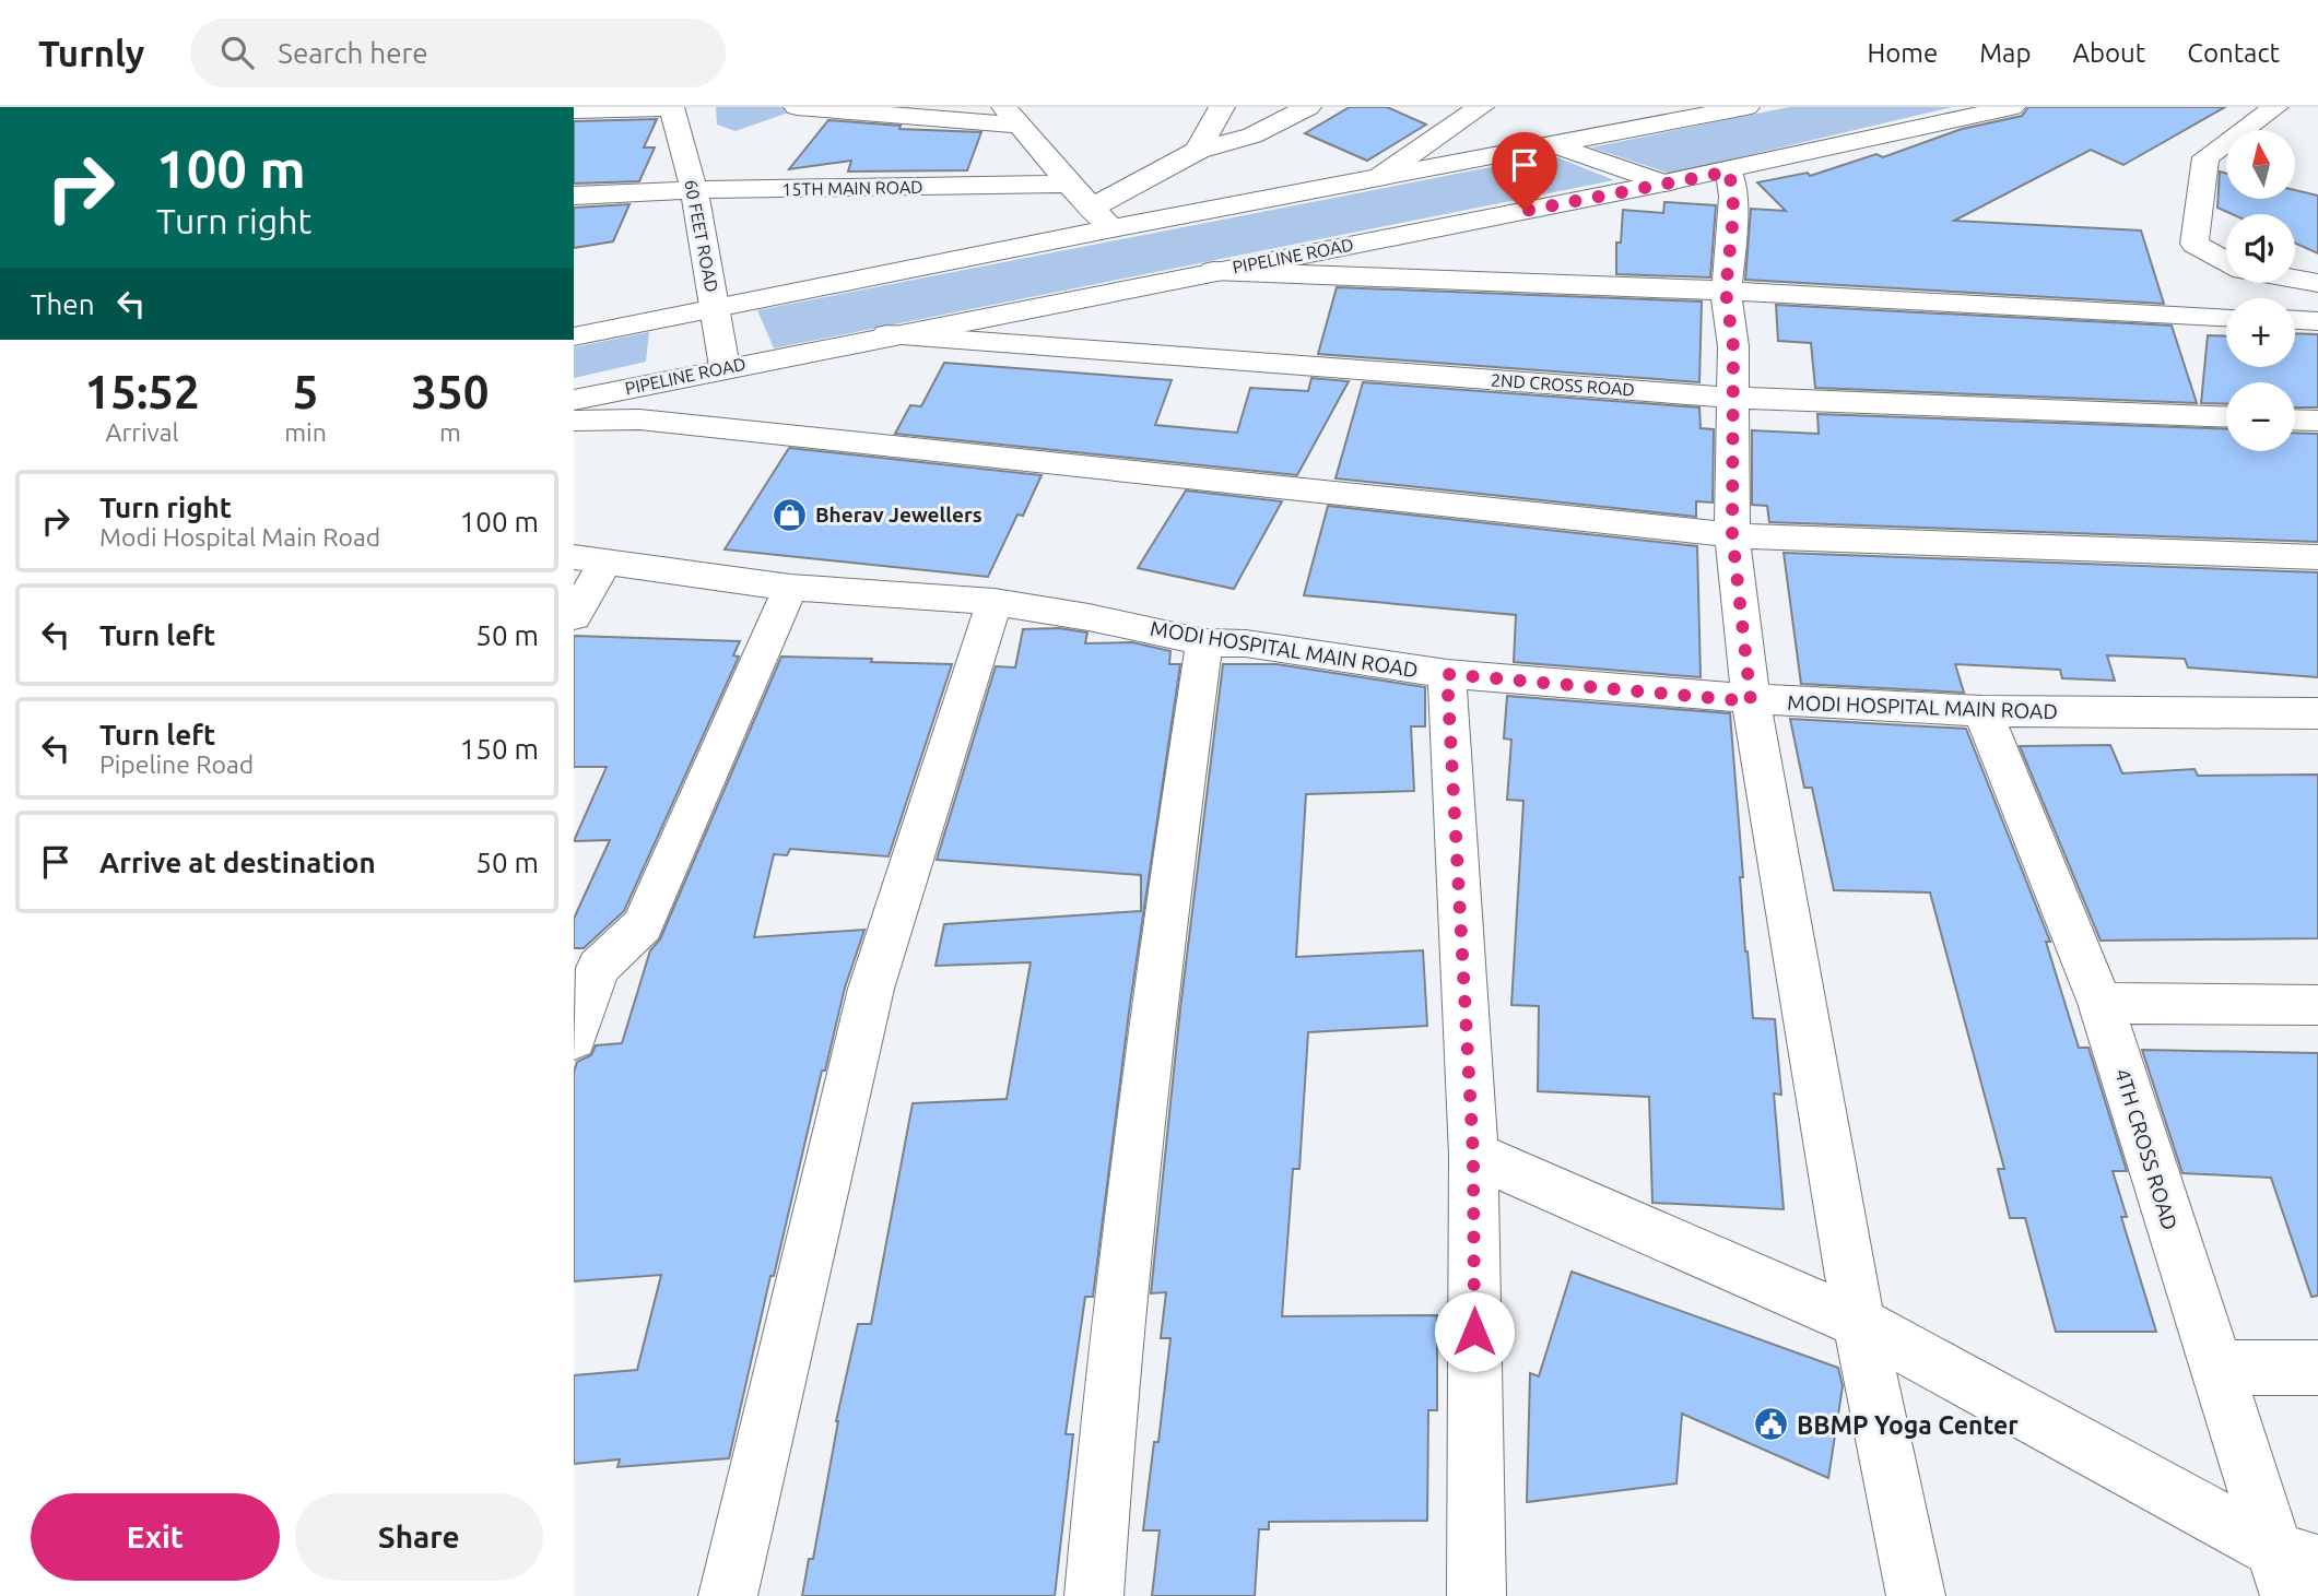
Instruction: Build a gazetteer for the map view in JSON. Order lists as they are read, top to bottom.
{
  "streets": {
    "street": [
      "15TH MAIN ROAD",
      "60 FEET ROAD",
      "PIPELINE ROAD",
      "2ND CROSS ROAD",
      "MODI HOSPITAL MAIN ROAD",
      "4TH CROSS ROAD"
    ]
  },
  "crossings": [
    ["15TH MAIN ROAD", "60 FEET ROAD"],
    ["60 FEET ROAD", "PIPELINE ROAD"],
    ["PIPELINE ROAD", "2ND CROSS ROAD"],
    ["MODI HOSPITAL MAIN ROAD", "4TH CROSS ROAD"]
  ],
  "places": {
    "shop": ["Bherav Jewellers"],
    "public building": ["BBMP Yoga Center"]
  },
  "north": "top",
  "page": {
    "header": "Turnly",
    "search": "Search here",
    "nav": [
      "Home",
      "Map",
      "About",
      "Contact"
    ],
    "turn": ["100 m", "Turn right"],
    "map_buttons": ["+", "−"],
    "then": "Then",
    "eta": [
      "15:52",
      "Arrival",
      "5",
      "min",
      "350",
      "m"
    ],
    "list": [
      {
        "name": "Turn right",
        "note": "Modi Hospital Main Road",
        "value": "100 m"
      },
      {
        "name": "Turn left",
        "value": "50 m"
      },
      {
        "name": "Turn left",
        "note": "Pipeline Road",
        "value": "150 m"
      },
      {
        "name": "Arrive at destination",
        "value": "50 m"
      }
    ],
    "buttons": ["Exit", "Share"]
  }
}
